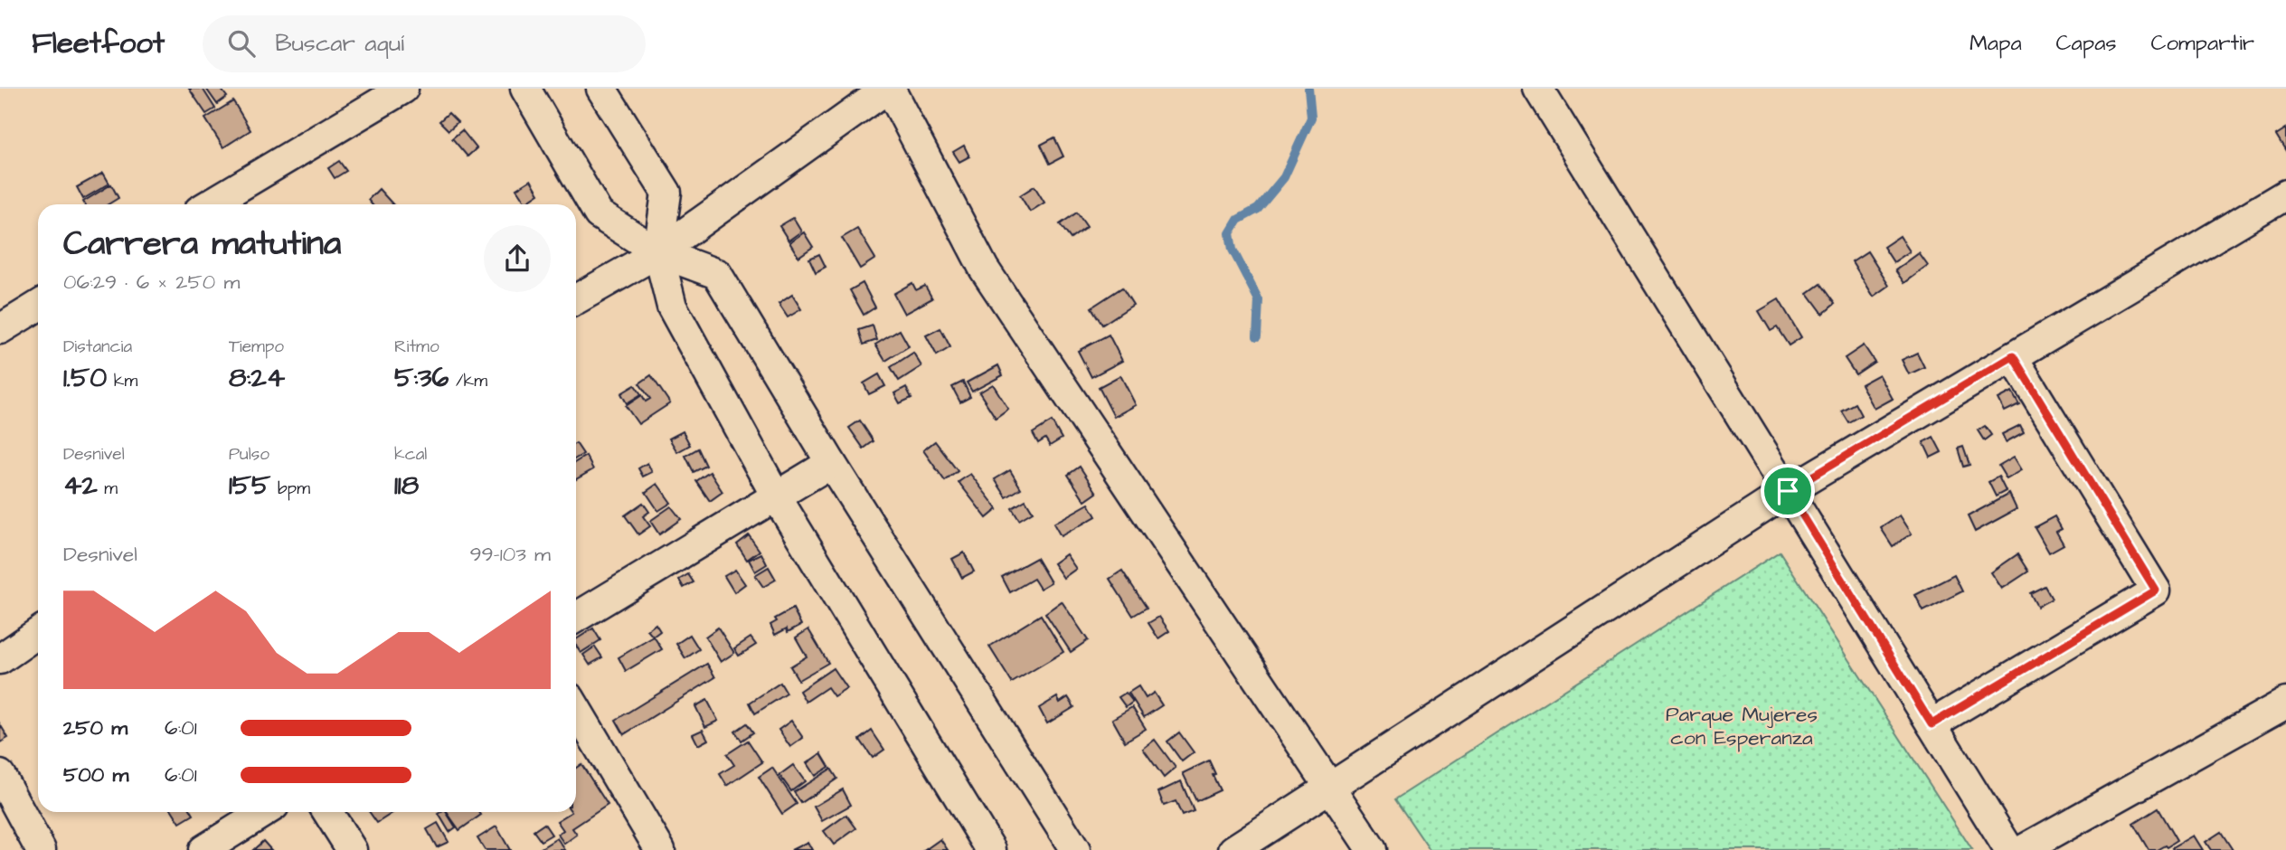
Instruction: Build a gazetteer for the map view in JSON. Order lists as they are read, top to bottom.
{
  "parks": ["Parque Mujeres con Esperanza"],
  "page": {
    "header": "Fleetfoot",
    "search": "Buscar aquí",
    "nav": ["Mapa", "Capas", "Compartir"],
    "heading": ["Carrera matutina", "06:29 · 6 × 250 m"],
    "stats": [
      ["Distancia", "1.50 km"],
      ["Tiempo", "8:24"],
      ["Ritmo", "5:36 /km"],
      ["Desnivel", "42 m"],
      ["Pulso", "155 bpm"],
      ["kcal", "118"]
    ],
    "chart": ["Desnivel", "99–103 m"],
    "list": [
      {
        "name": "250 m",
        "note": "6:01"
      },
      {
        "name": "500 m",
        "note": "6:01"
      }
    ]
  }
}
